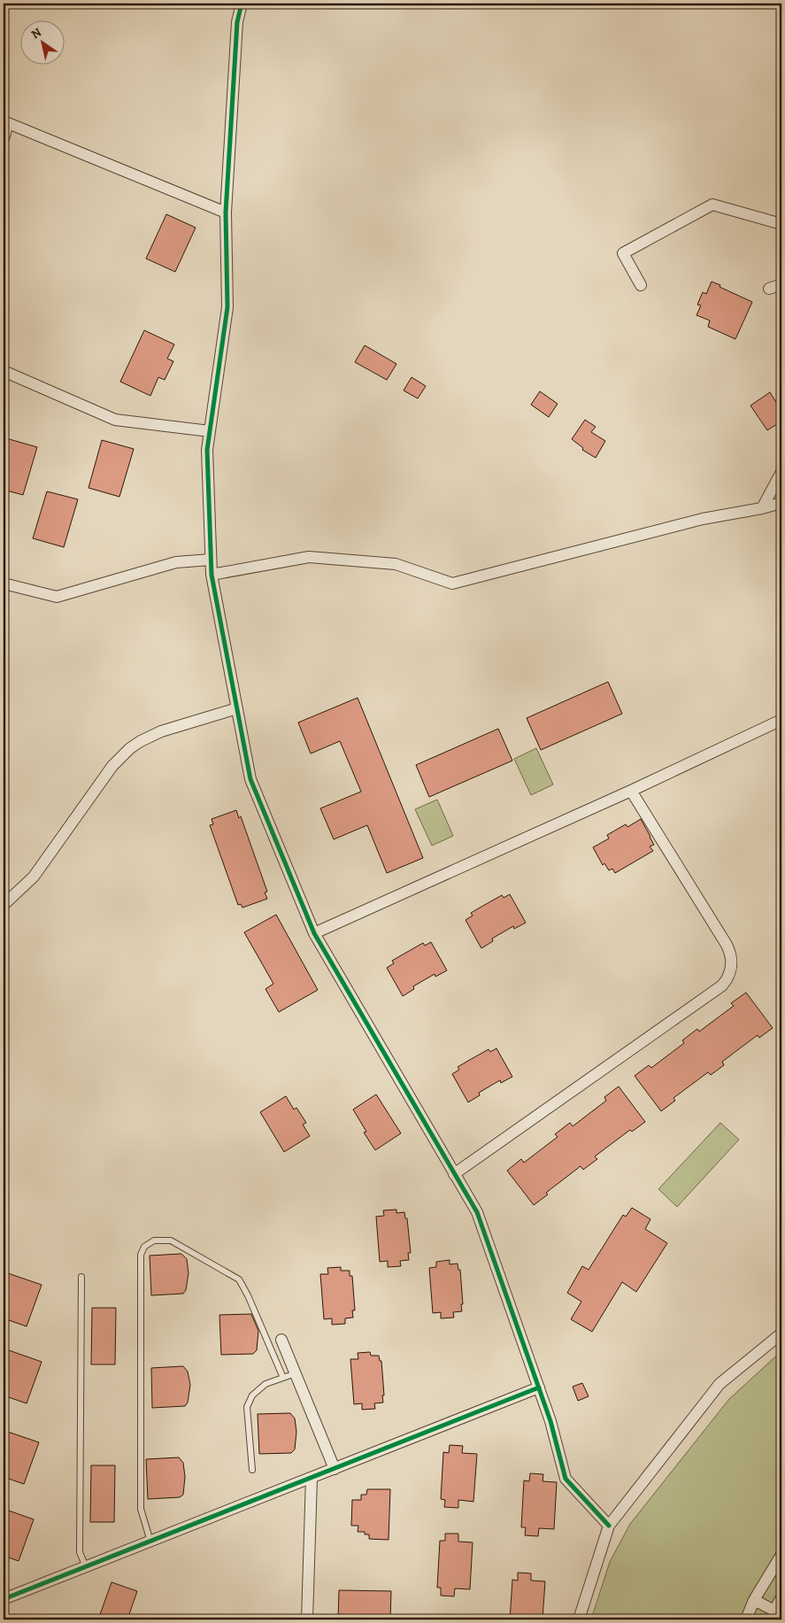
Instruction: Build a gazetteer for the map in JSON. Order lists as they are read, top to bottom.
{
  "north": "top left"
}
